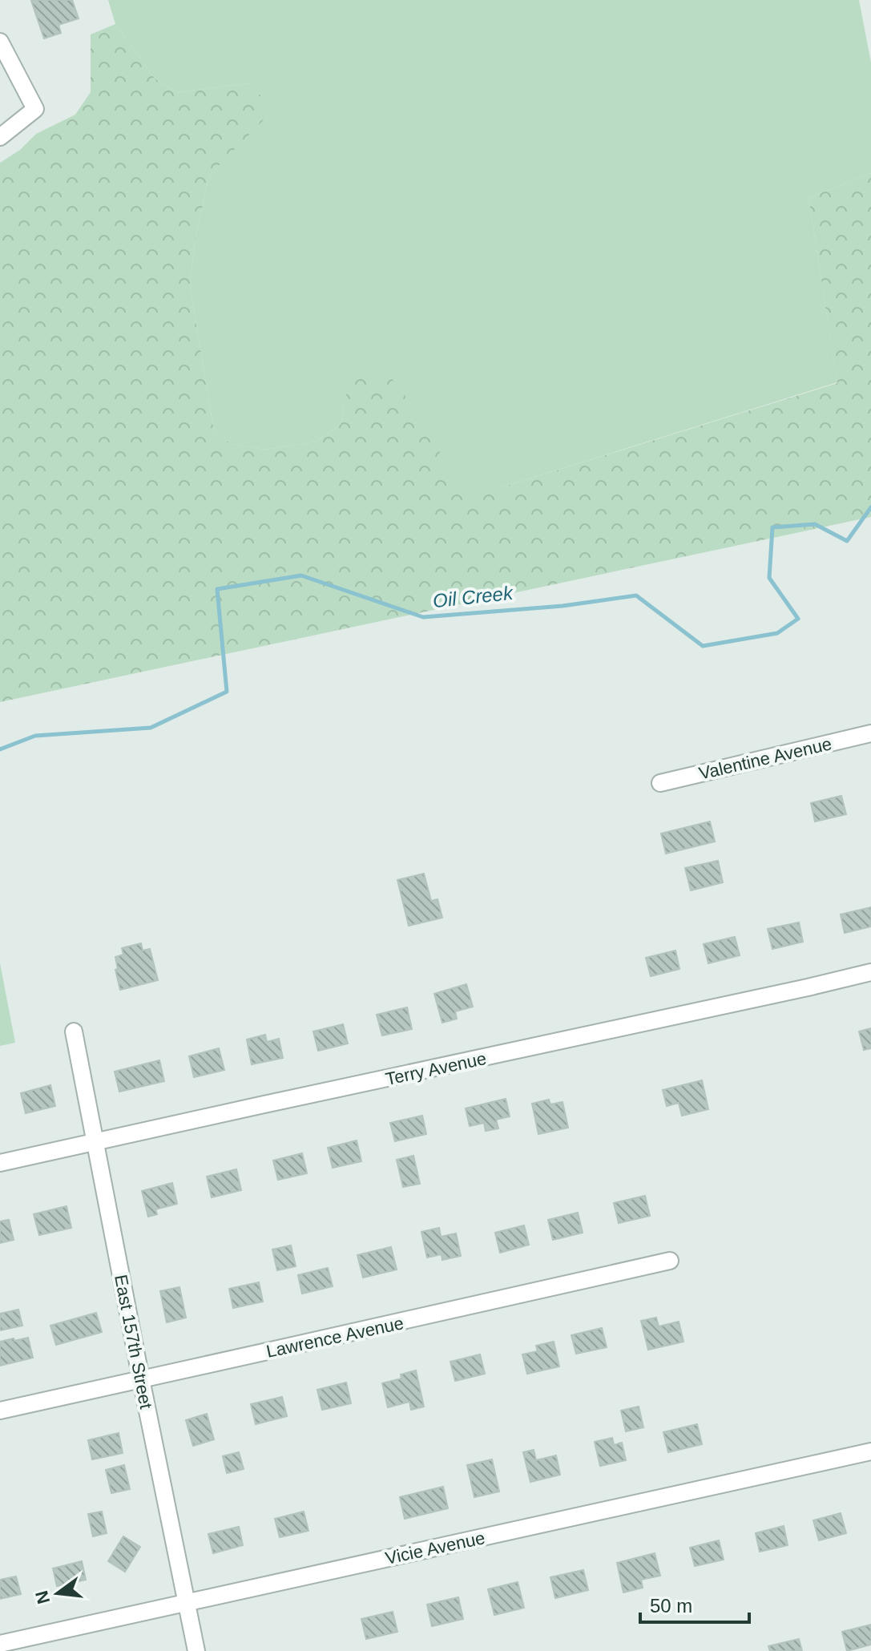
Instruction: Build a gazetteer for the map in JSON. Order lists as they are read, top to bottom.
{
  "streets": {
    "street": [
      "Valentine Avenue",
      "Terry Avenue",
      "Lawrence Avenue",
      "East 157th Street",
      "Vicie Avenue"
    ]
  },
  "crossings": [
    ["Terry Avenue", "East 157th Street"],
    ["Lawrence Avenue", "East 157th Street"],
    ["East 157th Street", "Vicie Avenue"]
  ],
  "water": ["Oil Creek"],
  "scale_bar": "50 m",
  "north": "left"
}
